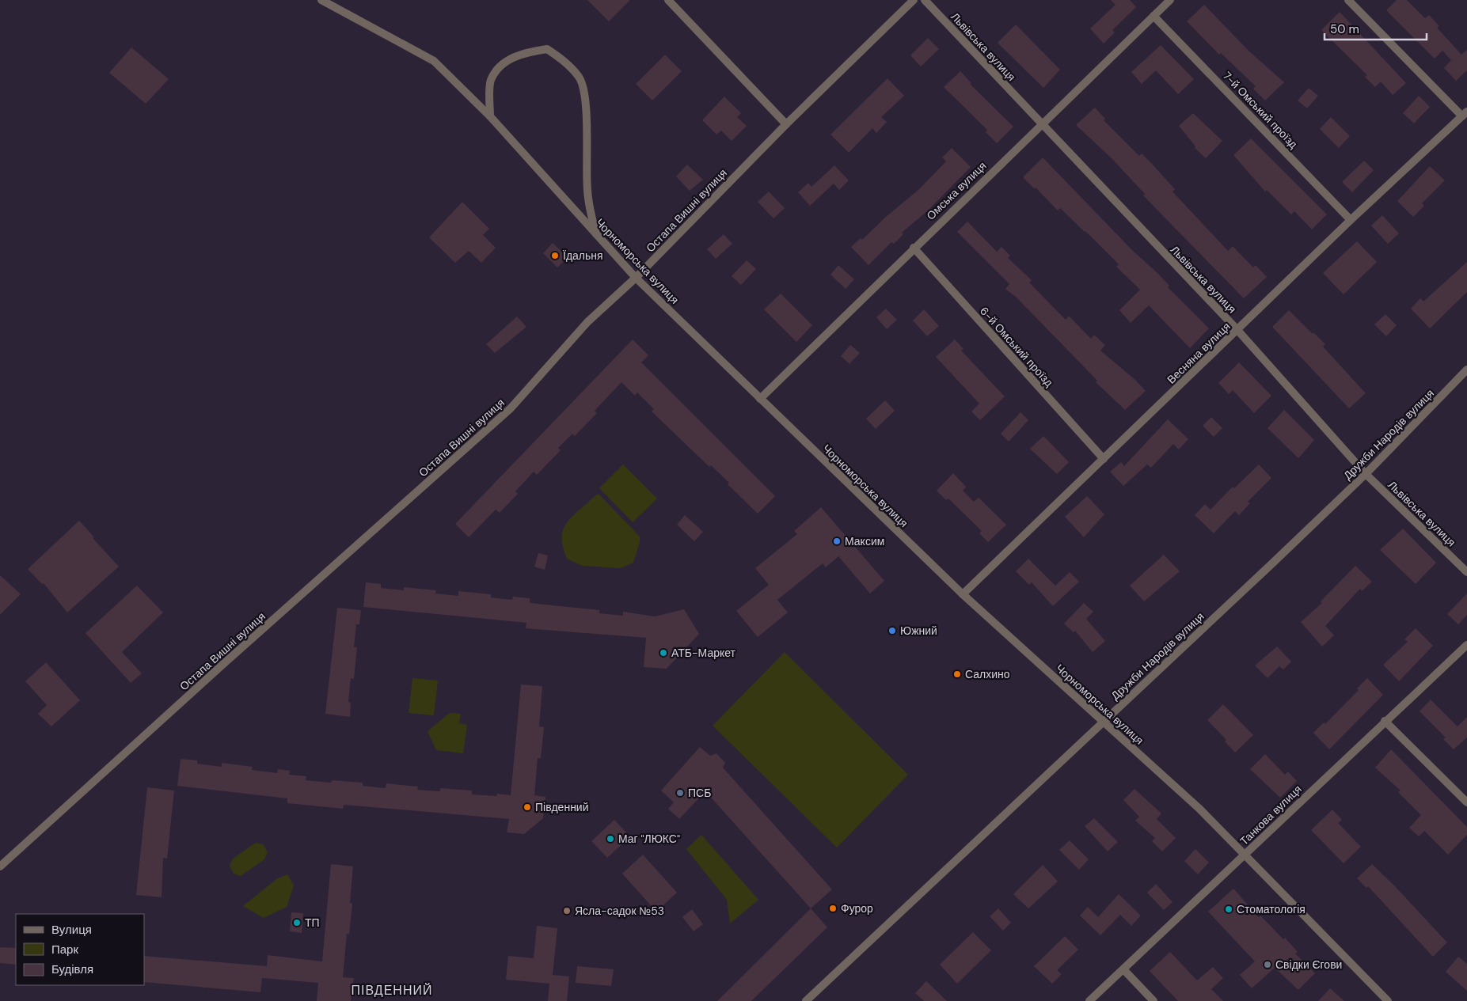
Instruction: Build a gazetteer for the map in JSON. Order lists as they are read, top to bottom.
{
  "streets": {
    "street": [
      "Львівська вулиця",
      "7-й Омський проїзд",
      "Омська вулиця",
      "Остапа Вишні вулиця",
      "Чорноморська вулиця",
      "6-й Омський проїзд",
      "Весняна вулиця",
      "Дружби Народів вулиця",
      "Танкова вулиця"
    ]
  },
  "crossings": [
    ["Львівська вулиця", "Омська вулиця"],
    ["Львівська вулиця", "Весняна вулиця"],
    ["Львівська вулиця", "Дружби Народів вулиця"],
    ["7-й Омський проїзд", "Омська вулиця"],
    ["7-й Омський проїзд", "Весняна вулиця"],
    ["Омська вулиця", "Чорноморська вулиця"],
    ["Омська вулиця", "6-й Омський проїзд"],
    ["Остапа Вишні вулиця", "Чорноморська вулиця"],
    ["Чорноморська вулиця", "Весняна вулиця"],
    ["Чорноморська вулиця", "Дружби Народів вулиця"],
    ["Чорноморська вулиця", "Танкова вулиця"],
    ["6-й Омський проїзд", "Весняна вулиця"]
  ],
  "districts": ["ПІВДЕННИЙ"],
  "places": [
    "Їдальня",
    "Максим",
    "Южний",
    "АТБ-Маркет",
    "Салхино",
    "ПСБ",
    "Південний",
    "Маг \"ЛЮКС\"",
    "Фурор",
    "Стоматологія",
    "Ясла-садок №53",
    "ТП",
    "Свідки Єгови"
  ],
  "legend": ["Вулиця", "Парк", "Будівля"],
  "scale_bar": "50 m"
}
